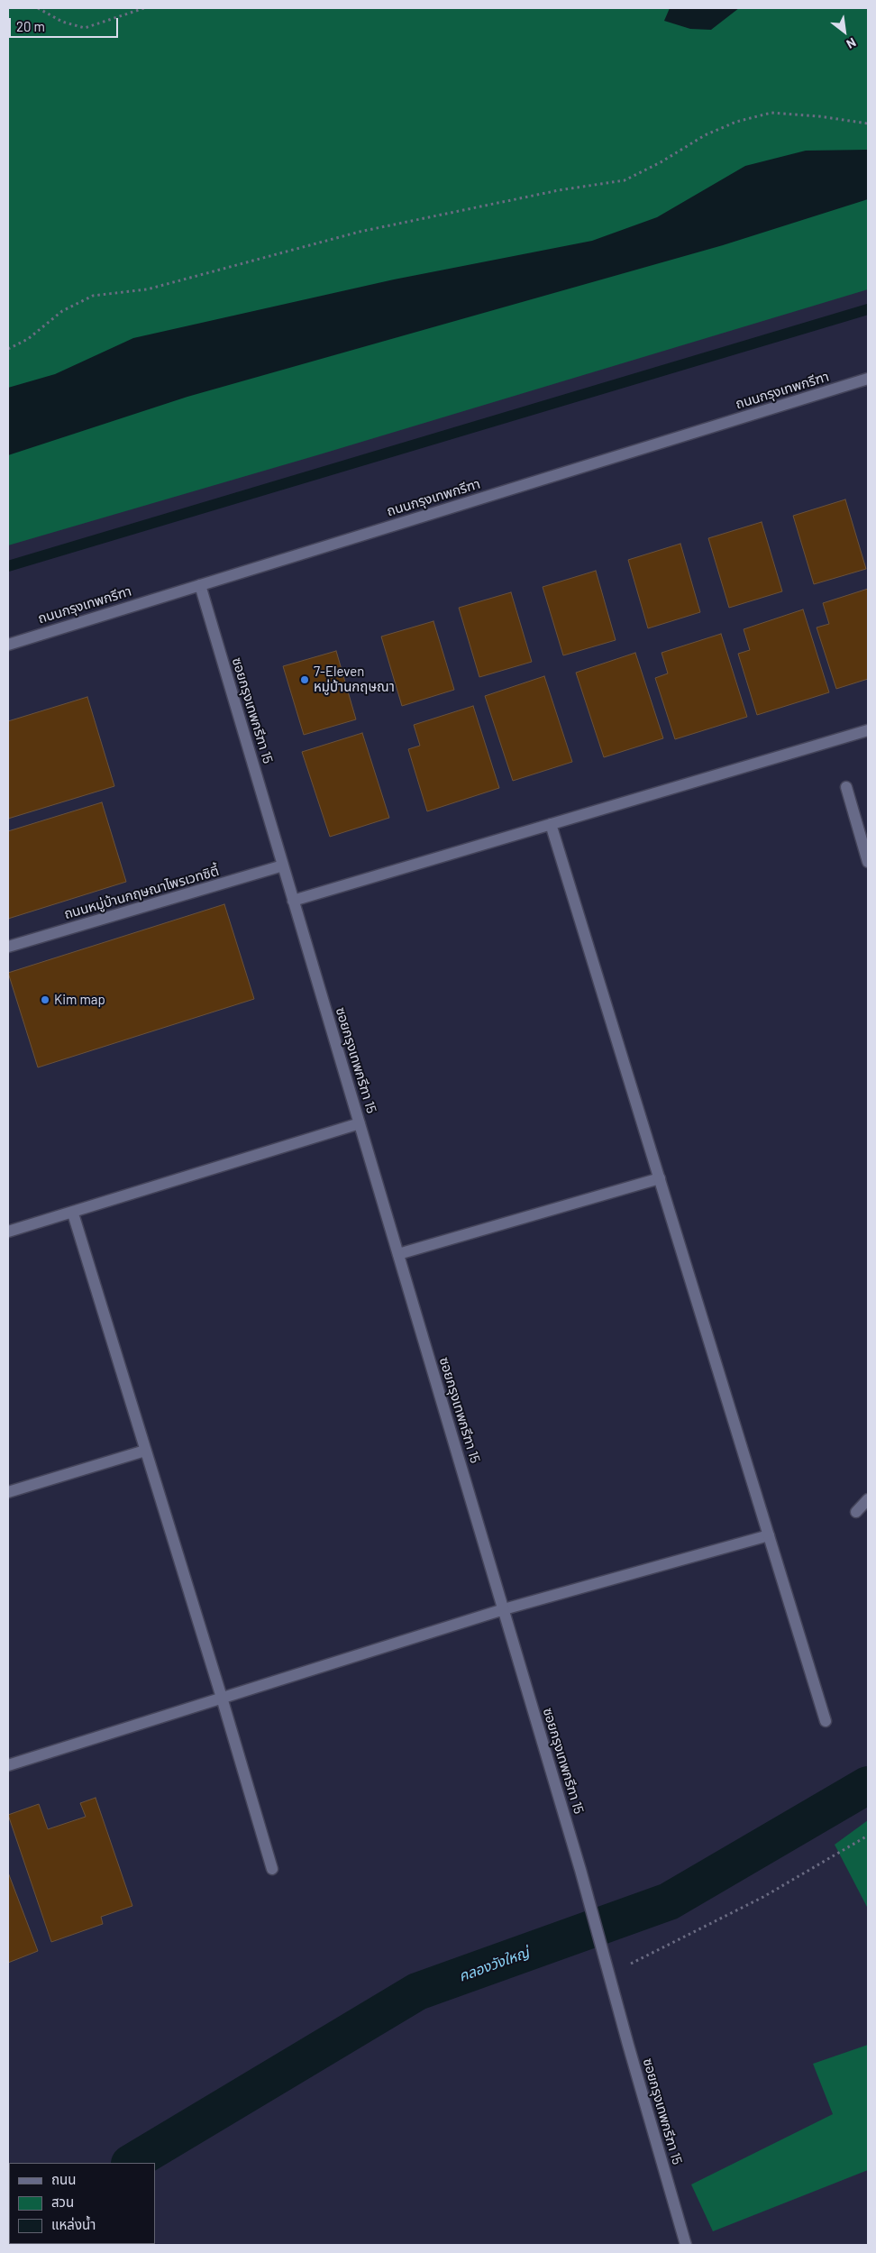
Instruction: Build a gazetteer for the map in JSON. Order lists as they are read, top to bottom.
{
  "streets": {
    "street": ["ถนนกรุงเทพกรีฑา", "ซอยกรุงเทพกรีฑา 15", "ถนนหมู่บ้านกฤษณาไพรเวทซิตี้"]
  },
  "crossings": [
    ["ถนนกรุงเทพกรีฑา", "ซอยกรุงเทพกรีฑา 15"],
    ["ซอยกรุงเทพกรีฑา 15", "ถนนหมู่บ้านกฤษณาไพรเวทซิตี้"]
  ],
  "water": ["คลองวังใหญ่"],
  "places": ["7-Eleven หมู่บ้านกฤษณา", "Kim map"],
  "legend": ["ถนน", "สวน", "แหล่งน้ำ"],
  "scale_bar": "20 m",
  "north": "bottom right"
}
